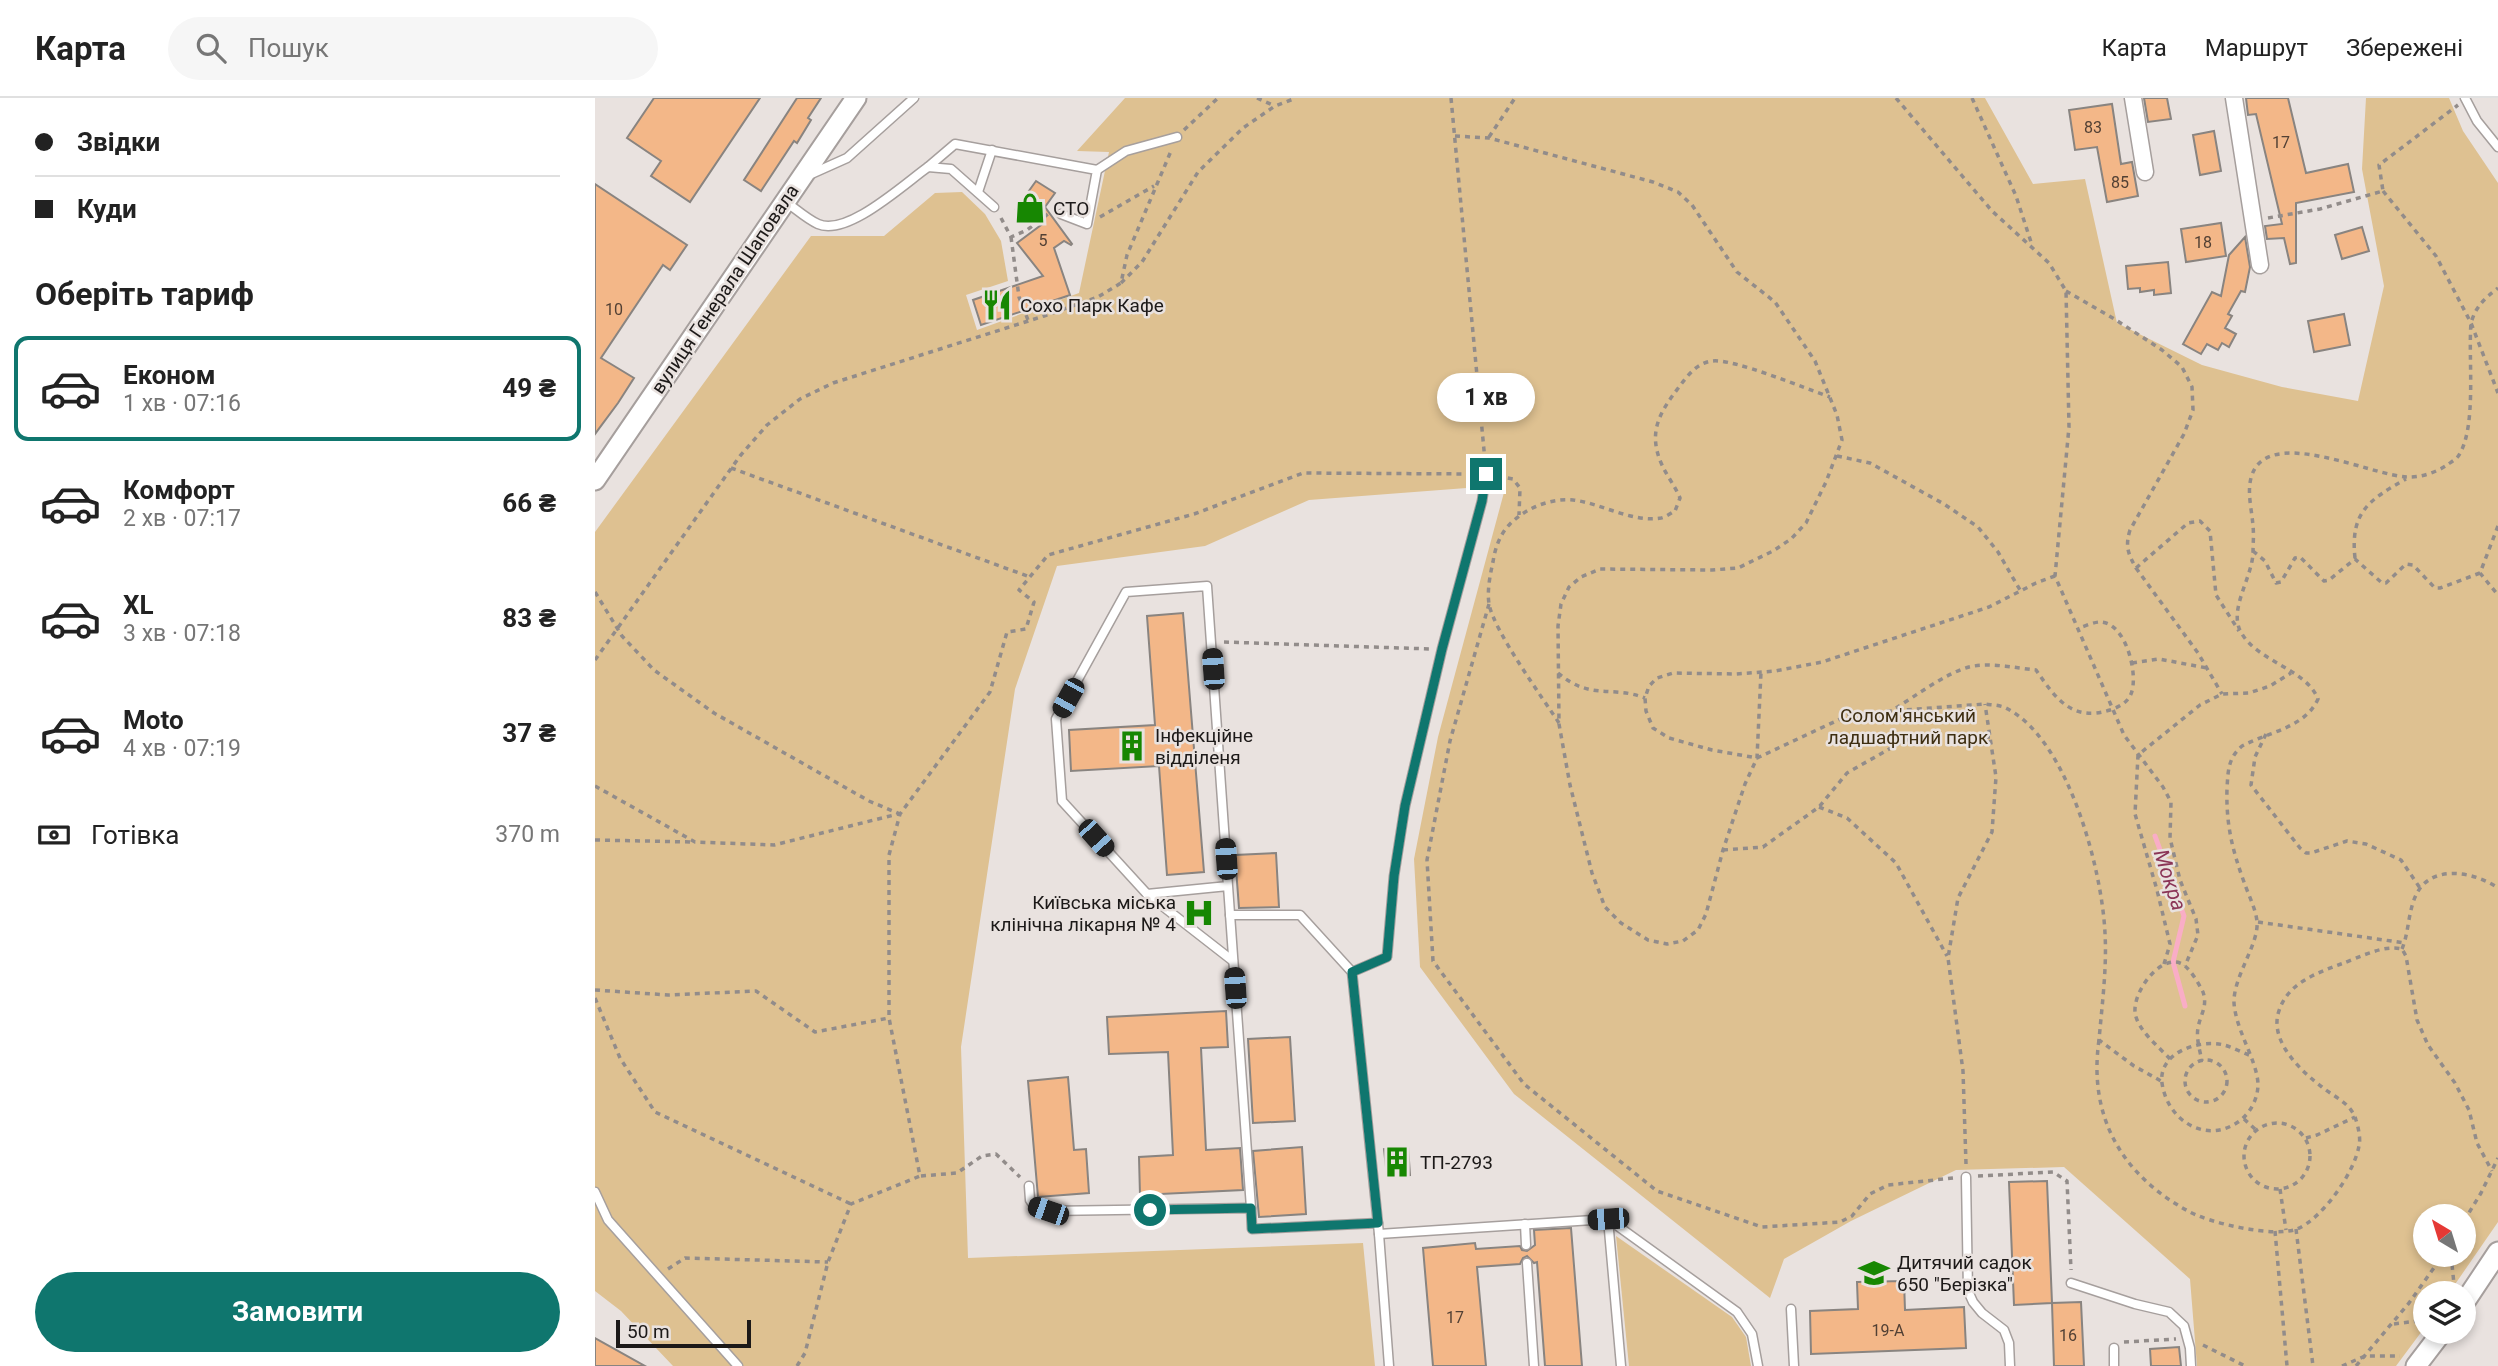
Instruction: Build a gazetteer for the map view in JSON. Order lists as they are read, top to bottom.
{
  "streets": {
    "street": ["вулиця Генерала Шаповала"]
  },
  "water": ["Мокра"],
  "parks": ["Солом'янський ладшафтний парк"],
  "places": {
    "shop": ["СТО"],
    "restaurant": ["Сохо Парк Кафе"],
    "building": ["Інфекційне відділеня", "ТП-2793"],
    "hospital": ["Київська міська клінічна лікарня № 4"],
    "school or university": ["Дитячий садок 650 \"Берізка\""]
  },
  "house_numbers": [
    "83",
    "17",
    "85",
    "5",
    "18",
    "10",
    "17",
    "19-А",
    "16"
  ],
  "scale_bar": "50 m",
  "north": "top left",
  "page": {
    "header": "Карта",
    "search": "Пошук",
    "nav": ["Карта", "Маршрут", "Збережені"],
    "banner": ["Звідки", "Куди"],
    "heading": "Оберіть тариф",
    "list": [
      {
        "name": "Економ",
        "note": "1 хв · 07:16",
        "value": "49 ₴"
      },
      {
        "name": "Комфорт",
        "note": "2 хв · 07:17",
        "value": "66 ₴"
      },
      {
        "name": "XL",
        "note": "3 хв · 07:18",
        "value": "83 ₴"
      },
      {
        "name": "Moto",
        "note": "4 хв · 07:19",
        "value": "37 ₴"
      }
    ],
    "bubble": "1 хв",
    "pay": ["Готівка", "370 m"],
    "buttons": "Замовити",
    "scale": "50 m"
  }
}
